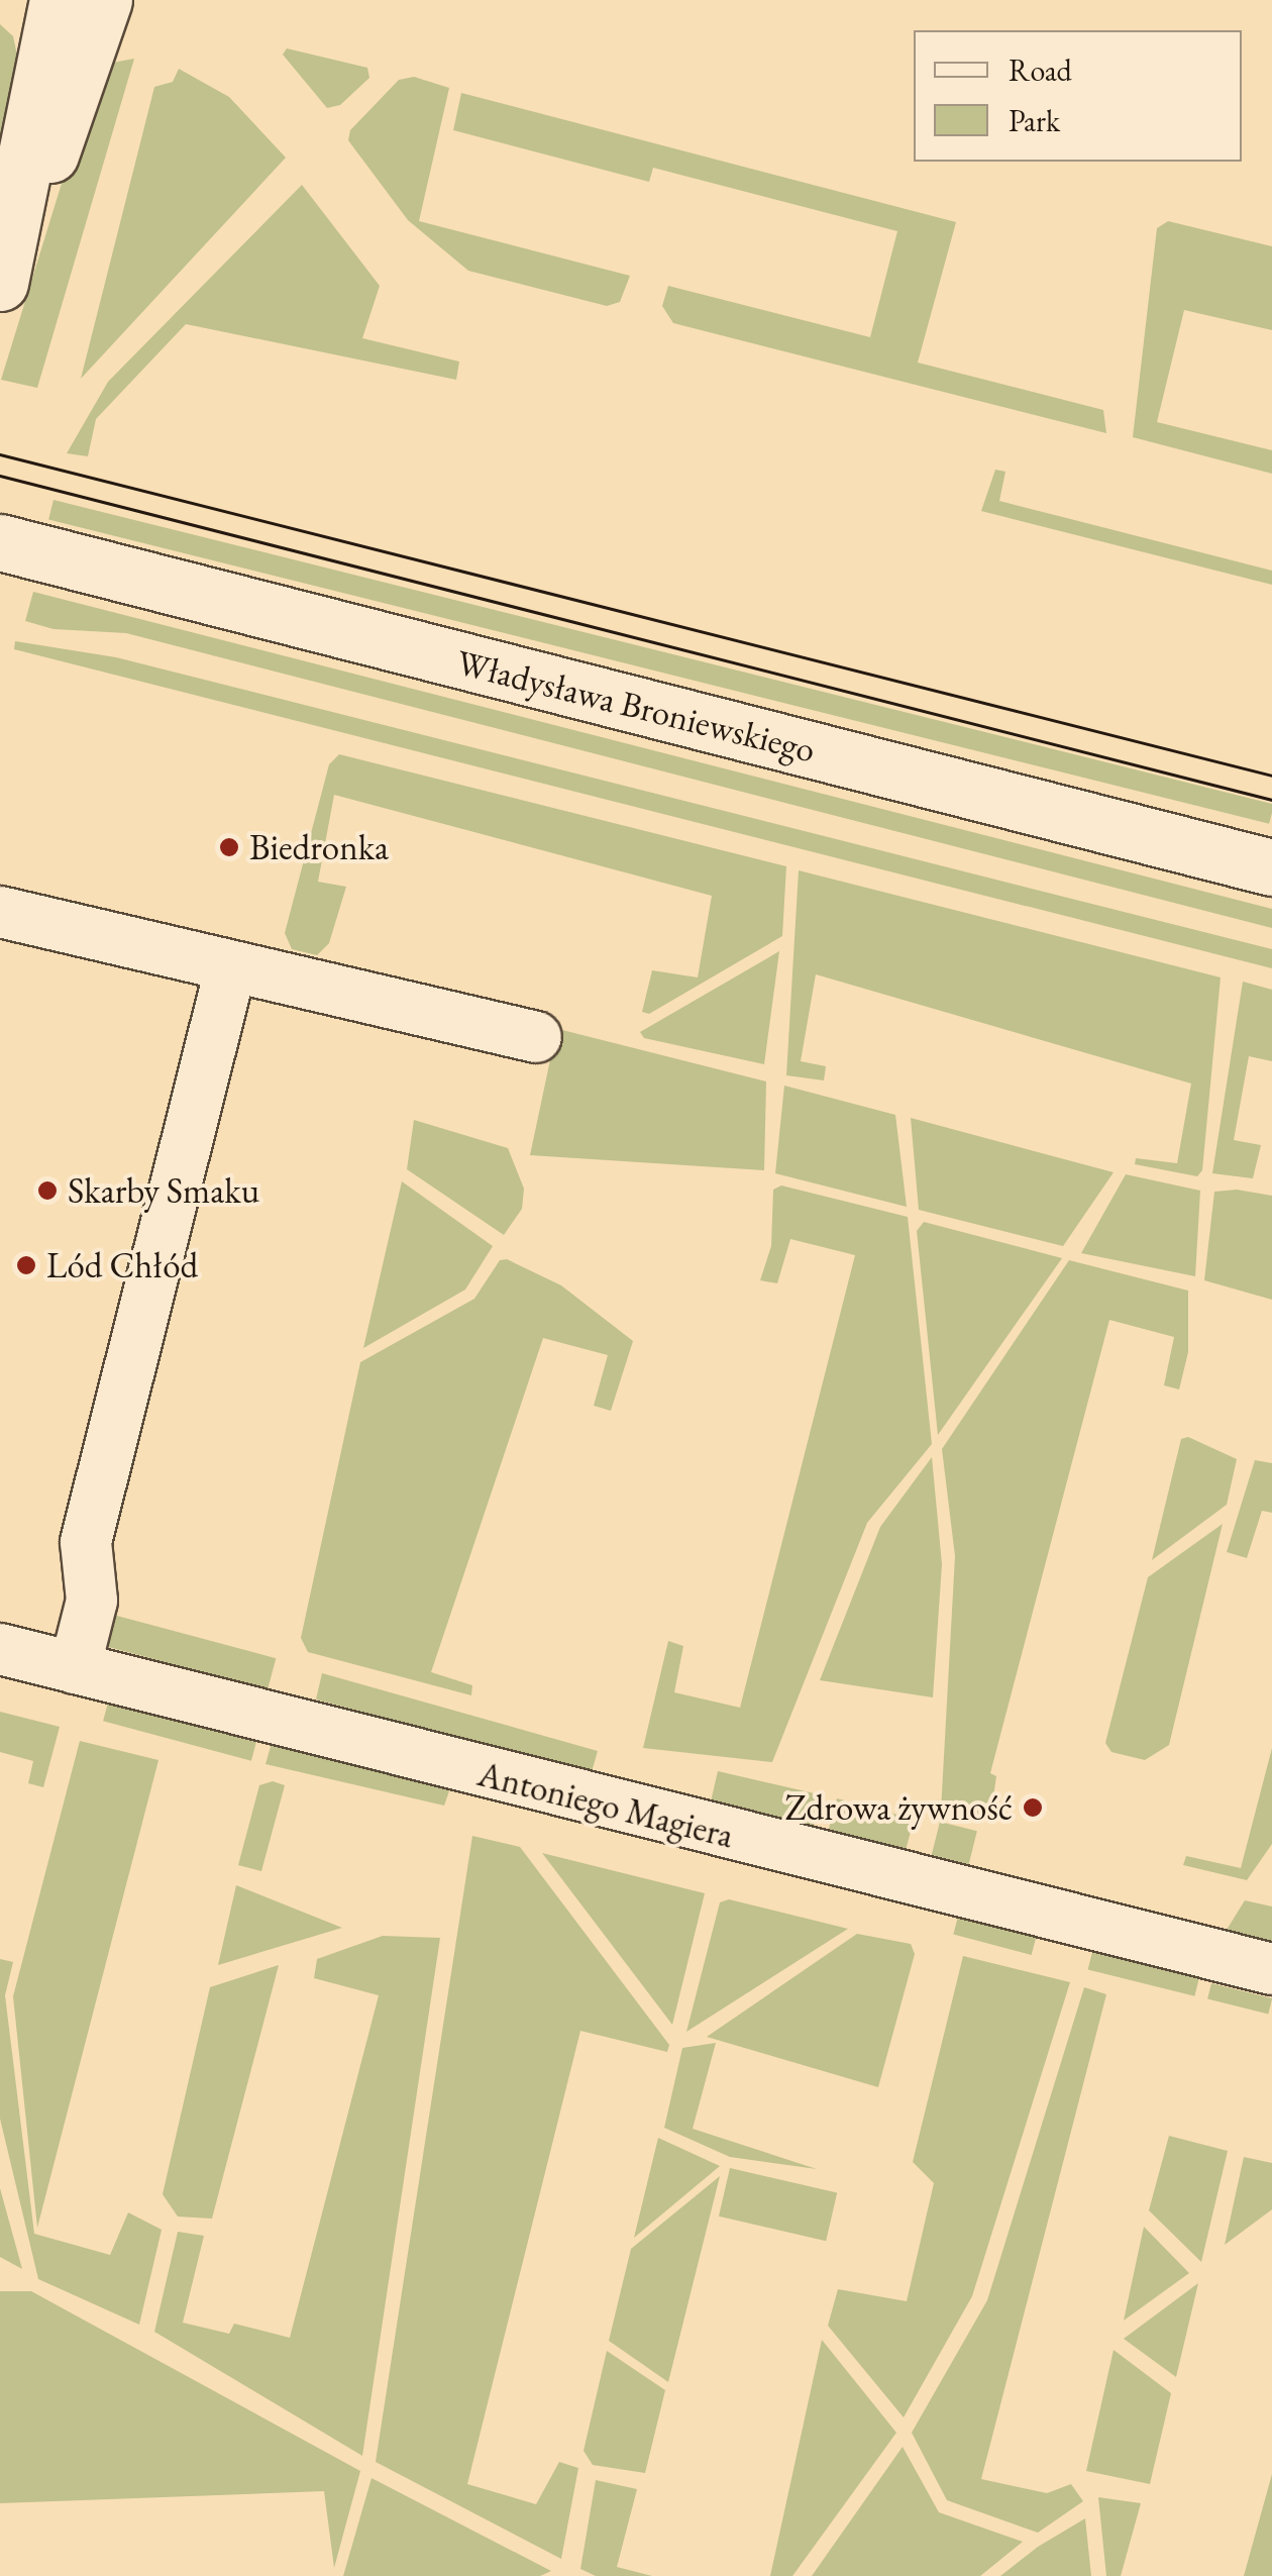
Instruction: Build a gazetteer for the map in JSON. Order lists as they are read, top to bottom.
{
  "streets": {
    "main road": ["Władysława Broniewskiego"],
    "street": ["Antoniego Magiera"]
  },
  "places": [
    "Biedronka",
    "Skarby Smaku",
    "Lód Chłód",
    "Zdrowa żywność"
  ],
  "legend": ["Road", "Park"]
}
